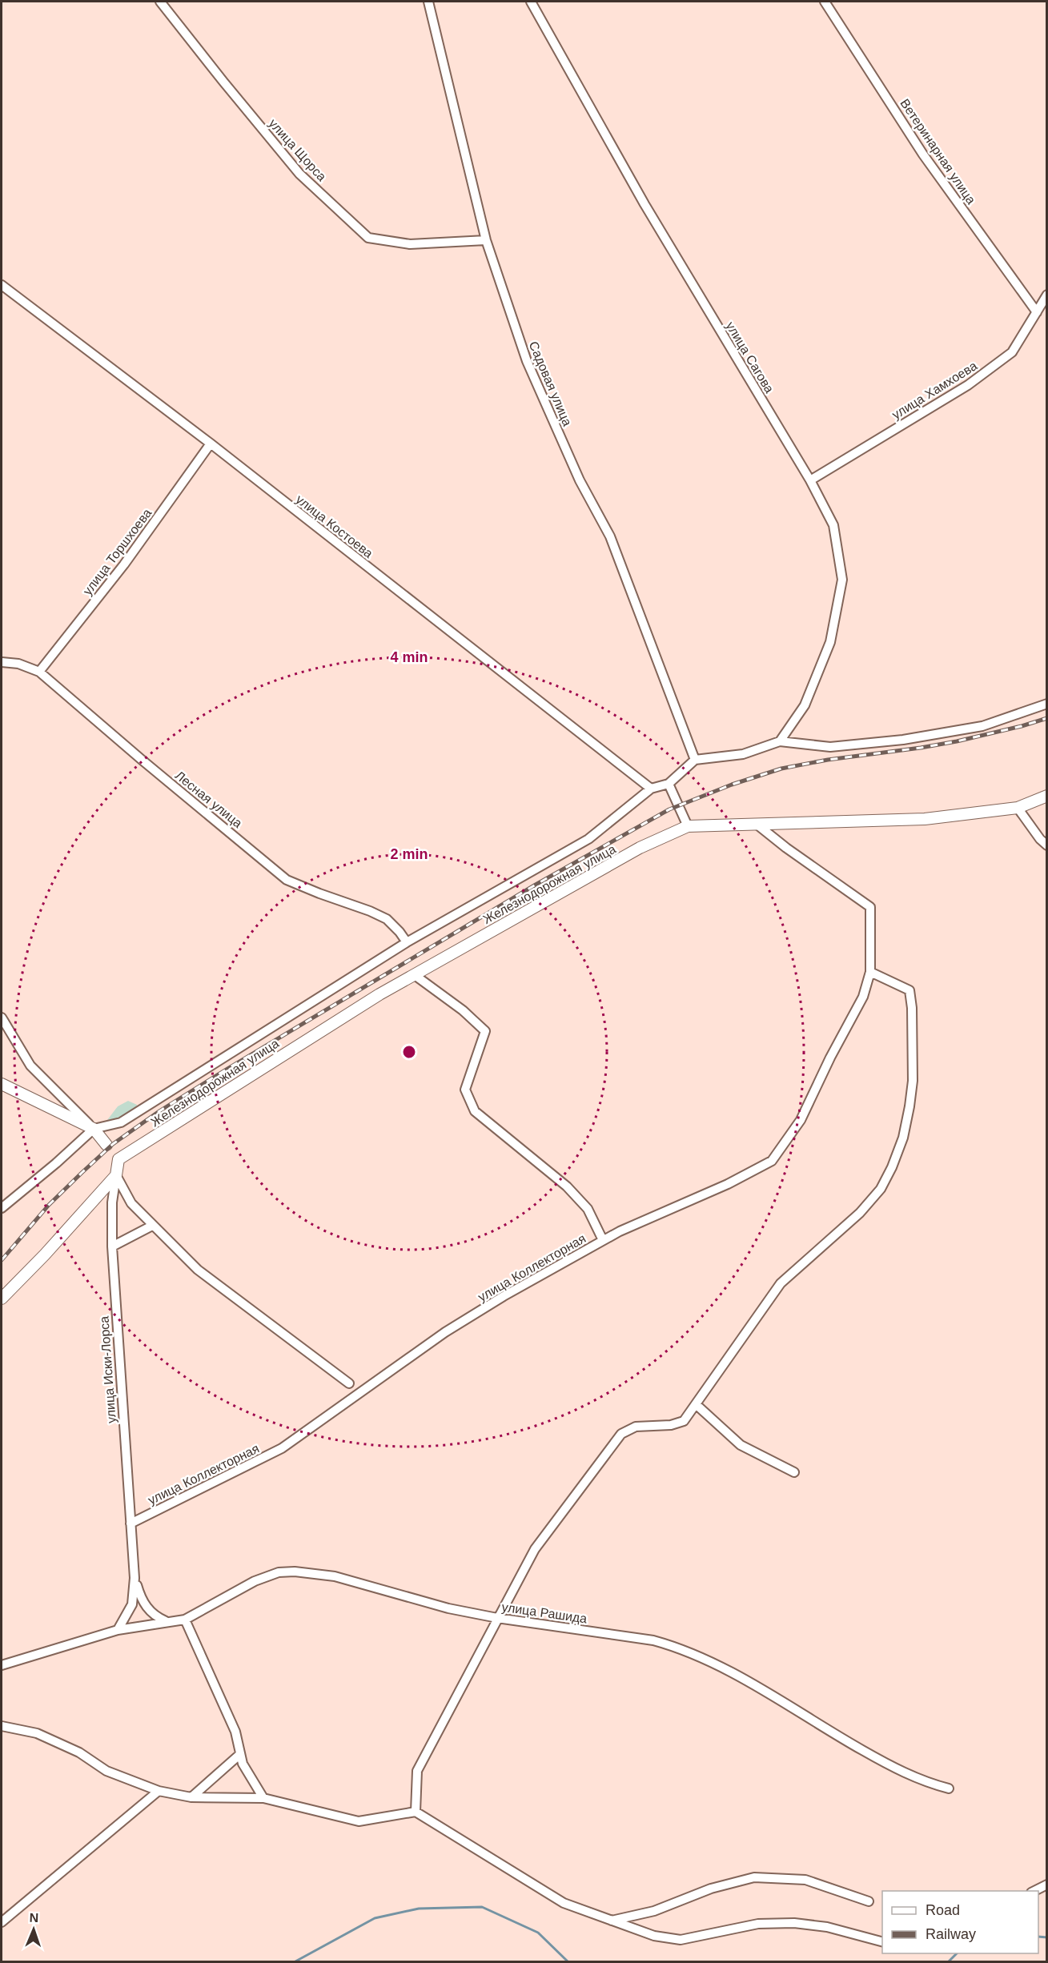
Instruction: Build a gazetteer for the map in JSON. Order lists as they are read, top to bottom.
{
  "streets": {
    "street": [
      "улица Щорса",
      "Ветеринарная улица",
      "улица Сагова",
      "Садовая улица",
      "улица Хамхоева",
      "улица Костоева",
      "улица Торшхоева",
      "Лесная улица",
      "Железнодорожная улица",
      "улица Коллекторная",
      "улица Иски-Лорса",
      "улица Рашида"
    ]
  },
  "crossings": [
    ["улица Щорса", "Садовая улица"],
    ["Ветеринарная улица", "улица Хамхоева"],
    ["улица Сагова", "улица Хамхоева"],
    ["улица Костоева", "улица Торшхоева"],
    ["улица Торшхоева", "Лесная улица"],
    ["Железнодорожная улица", "улица Коллекторная"],
    ["Железнодорожная улица", "улица Иски-Лорса"],
    ["улица Коллекторная", "улица Иски-Лорса"]
  ],
  "legend": ["Road", "Railway"],
  "north": "top",
  "rings": ["4 min", "2 min"]
}
